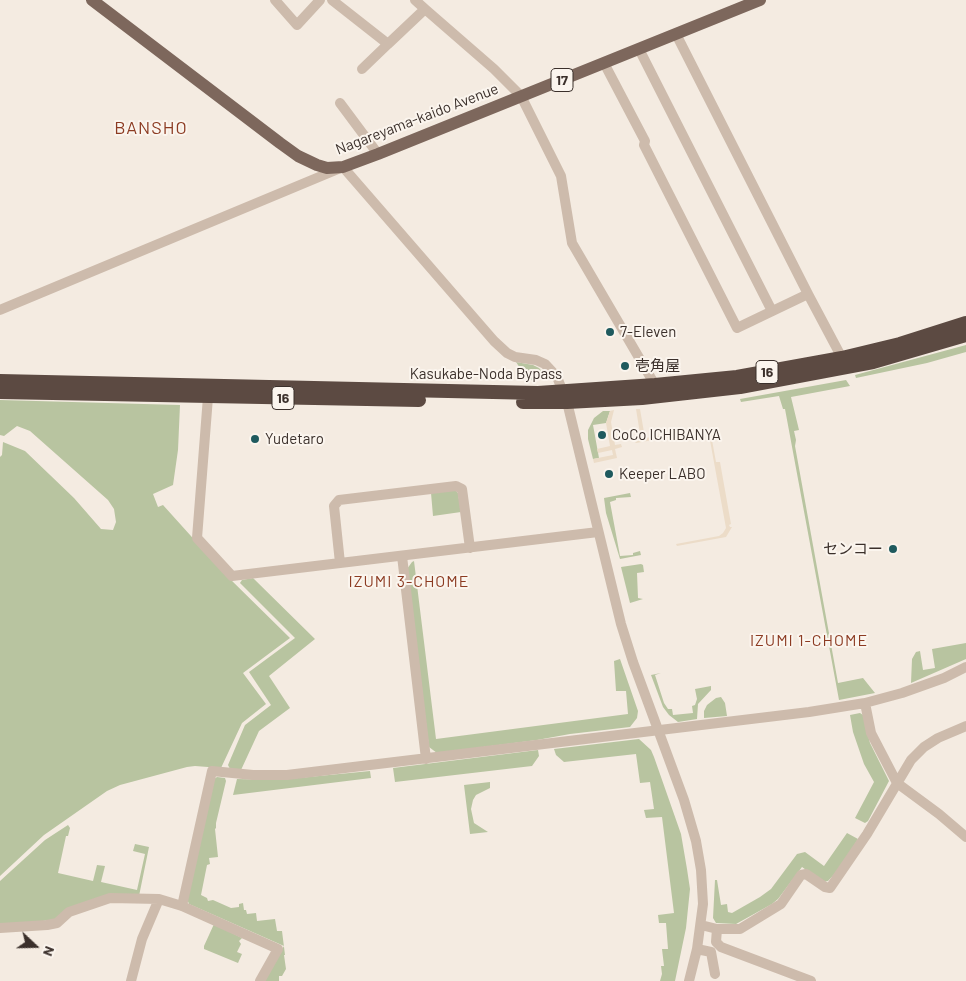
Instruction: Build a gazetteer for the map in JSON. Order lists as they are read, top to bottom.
{
  "streets": {
    "highway": ["16", "Kasukabe-Noda Bypass"],
    "main road": ["17", "Nagareyama-kaido Avenue"]
  },
  "districts": ["BANSHO", "IZUMI 3-CHOME", "IZUMI 1-CHOME"],
  "places": [
    "7-Eleven",
    "壱角屋",
    "CoCo ICHIBANYA",
    "Yudetaro",
    "Keeper LABO",
    "センコー"
  ],
  "north": "right"
}
